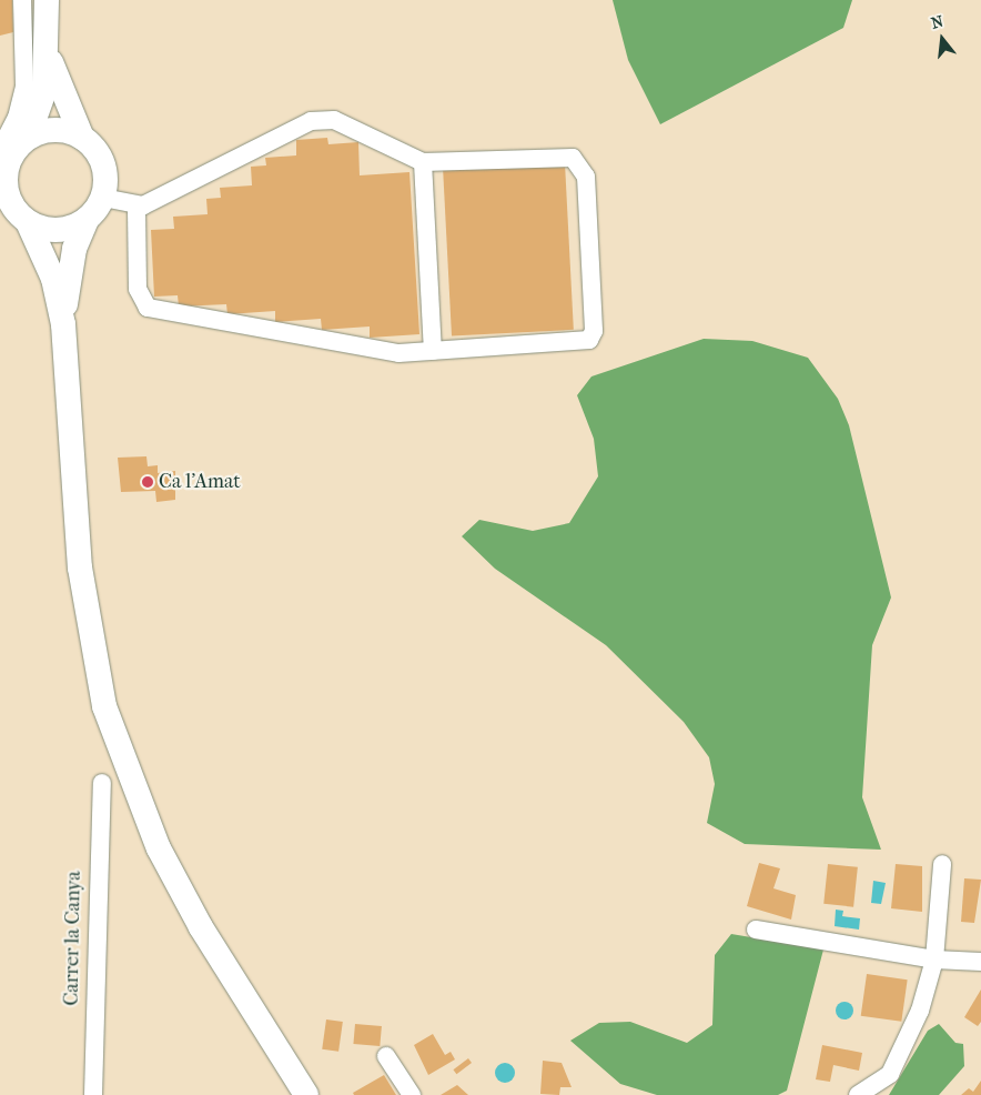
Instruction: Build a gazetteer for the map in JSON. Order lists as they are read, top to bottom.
{
  "streets": {
    "street": ["Carrer la Canya"]
  },
  "places": ["Ca l'Amat"],
  "north": "top"
}
